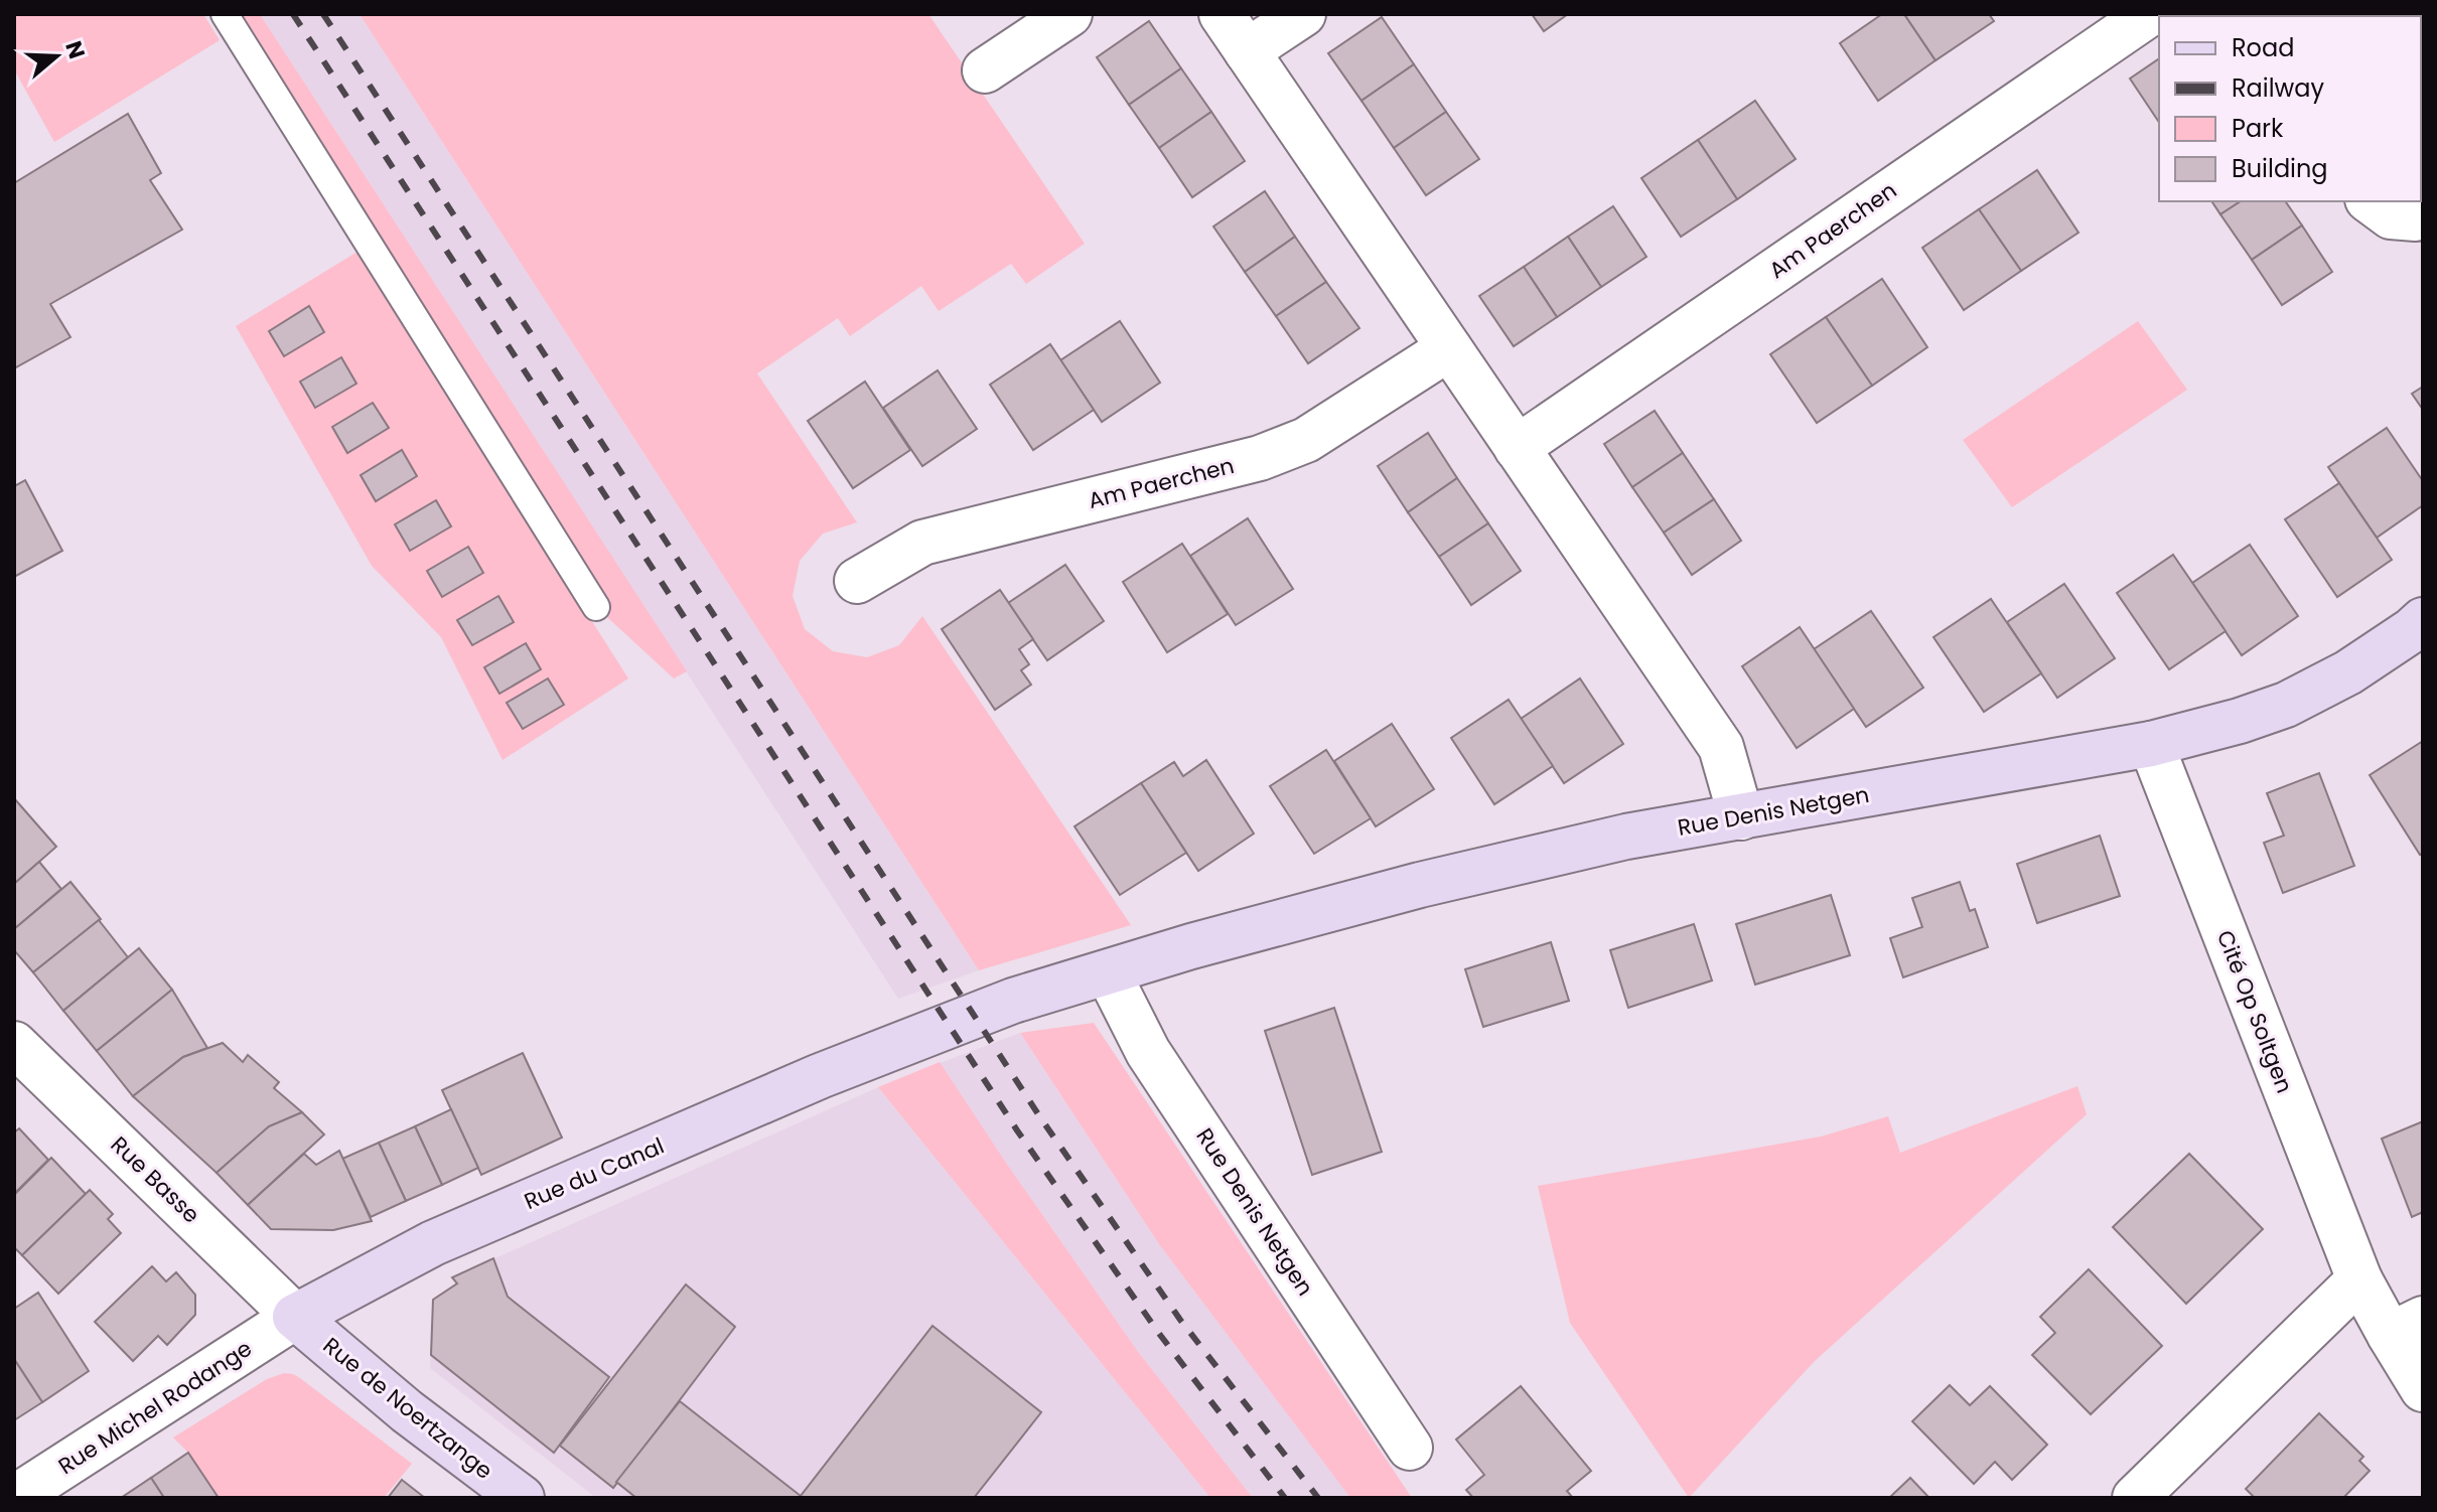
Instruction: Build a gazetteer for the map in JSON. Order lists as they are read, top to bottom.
{
  "streets": {
    "main road": ["Rue Denis Netgen", "Rue du Canal", "Rue de Noertzange"],
    "street": [
      "Am Paerchen",
      "Cité Op Soltgen",
      "Rue Basse",
      "Rue Michel Rodange"
    ]
  },
  "crossings": [
    ["Rue Denis Netgen", "Cité Op Soltgen"],
    ["Rue Denis Netgen", "Rue du Canal"],
    ["Rue du Canal", "Rue Basse"],
    ["Rue du Canal", "Rue Michel Rodange"],
    ["Rue du Canal", "Rue de Noertzange"],
    ["Rue Basse", "Rue Michel Rodange"],
    ["Rue Basse", "Rue de Noertzange"],
    ["Rue Michel Rodange", "Rue de Noertzange"]
  ],
  "legend": [
    "Road",
    "Railway",
    "Park",
    "Building"
  ],
  "north": "right"
}
